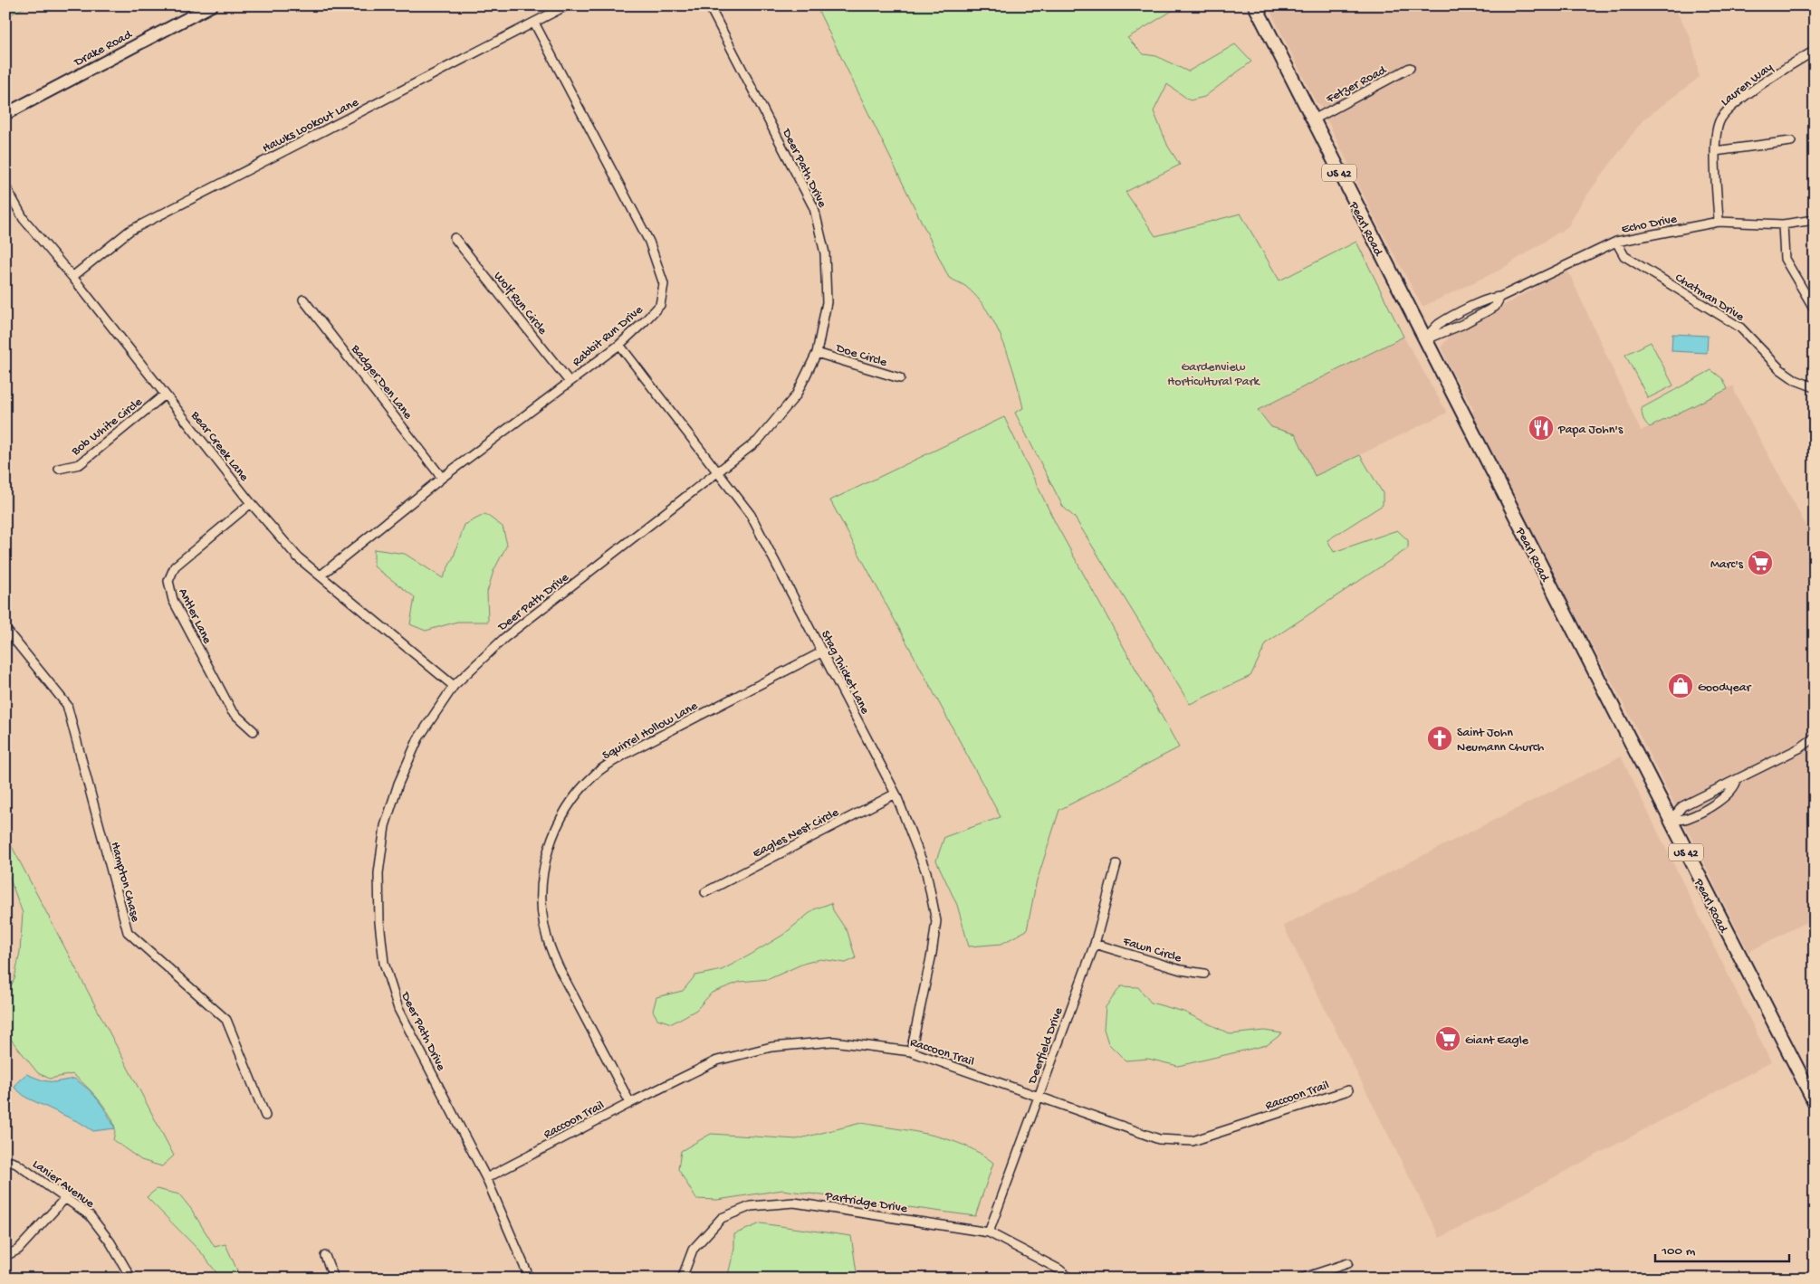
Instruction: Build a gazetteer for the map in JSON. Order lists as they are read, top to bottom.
{
  "streets": {
    "main road": ["US 42", "Pearl Road"],
    "street": [
      "Drake Road",
      "Fetzer Road",
      "Lauren Way",
      "Hawks Lookout Lane",
      "Deer Path Drive",
      "Echo Drive",
      "Chatman Drive",
      "Wolf Run Circle",
      "Rabbit Run Drive",
      "Doe Circle",
      "Badger Den Lane",
      "Bob White Circle",
      "Bear Creek Lane",
      "Antler Lane",
      "Stag Thicket Lane",
      "Squirrel Hollow Lane",
      "Eagles Nest Circle",
      "Hampton Chase",
      "Fawn Circle",
      "Deerfield Drive",
      "Raccoon Trail",
      "Lanier Avenue",
      "Partridge Drive"
    ]
  },
  "crossings": [
    ["Fetzer Road", "Pearl Road"],
    ["Lauren Way", "Echo Drive"],
    ["Hawks Lookout Lane", "Rabbit Run Drive"],
    ["Hawks Lookout Lane", "Bear Creek Lane"],
    ["Deer Path Drive", "Doe Circle"],
    ["Deer Path Drive", "Bear Creek Lane"],
    ["Deer Path Drive", "Stag Thicket Lane"],
    ["Deer Path Drive", "Raccoon Trail"],
    ["Echo Drive", "Pearl Road"],
    ["Echo Drive", "Chatman Drive"],
    ["Wolf Run Circle", "Rabbit Run Drive"],
    ["Rabbit Run Drive", "Badger Den Lane"],
    ["Rabbit Run Drive", "Bear Creek Lane"],
    ["Rabbit Run Drive", "Stag Thicket Lane"],
    ["Bob White Circle", "Bear Creek Lane"],
    ["Bear Creek Lane", "Antler Lane"],
    ["Stag Thicket Lane", "Squirrel Hollow Lane"],
    ["Stag Thicket Lane", "Eagles Nest Circle"],
    ["Stag Thicket Lane", "Raccoon Trail"],
    ["Squirrel Hollow Lane", "Raccoon Trail"],
    ["Fawn Circle", "Deerfield Drive"],
    ["Deerfield Drive", "Raccoon Trail"],
    ["Deerfield Drive", "Partridge Drive"]
  ],
  "parks": ["Gardenview Horticultural Park"],
  "places": {
    "restaurant": ["Papa John's"],
    "supermarket": ["Marc's", "Giant Eagle"],
    "shop": ["Goodyear"],
    "church": ["Saint John Neumann Church"]
  },
  "scale_bar": "100 m"
}
